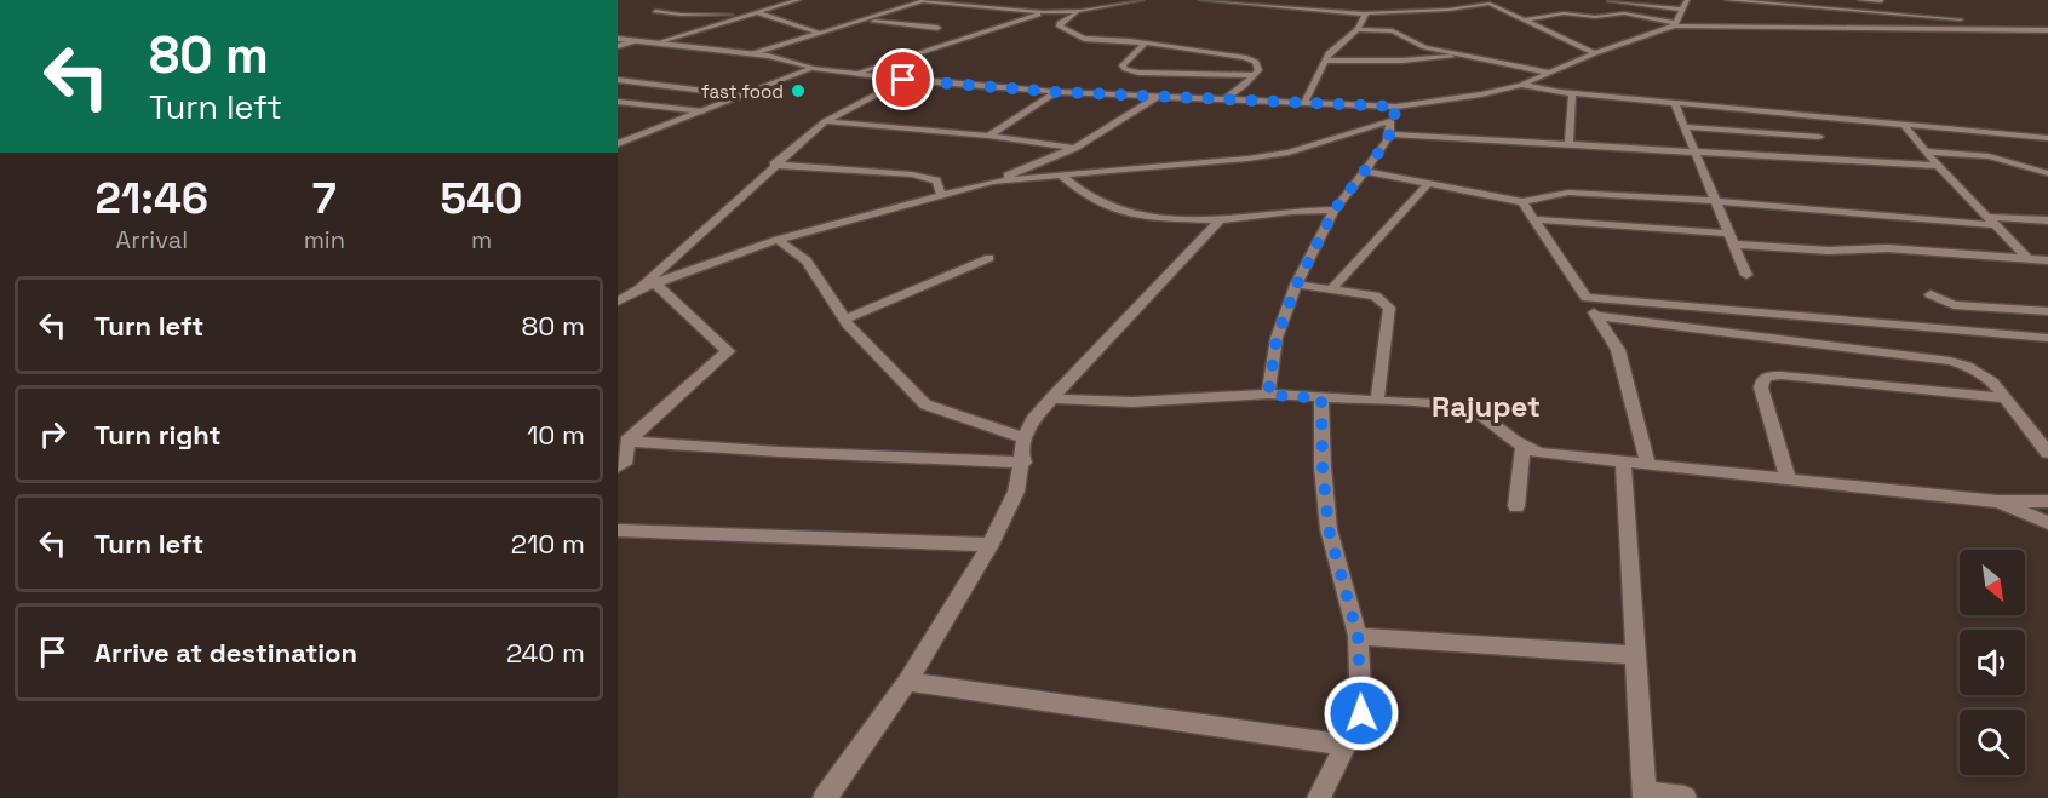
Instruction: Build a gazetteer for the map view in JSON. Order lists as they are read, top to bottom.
{
  "districts": ["Rajupet"],
  "places": ["fast food"],
  "north": "bottom right",
  "page": {
    "turn": ["80 m", "Turn left"],
    "eta": [
      "21:46",
      "Arrival",
      "7",
      "min",
      "540",
      "m"
    ],
    "list": [
      {
        "name": "Turn left",
        "value": "80 m"
      },
      {
        "name": "Turn right",
        "value": "10 m"
      },
      {
        "name": "Turn left",
        "value": "210 m"
      },
      {
        "name": "Arrive at destination",
        "value": "240 m"
      }
    ]
  }
}
